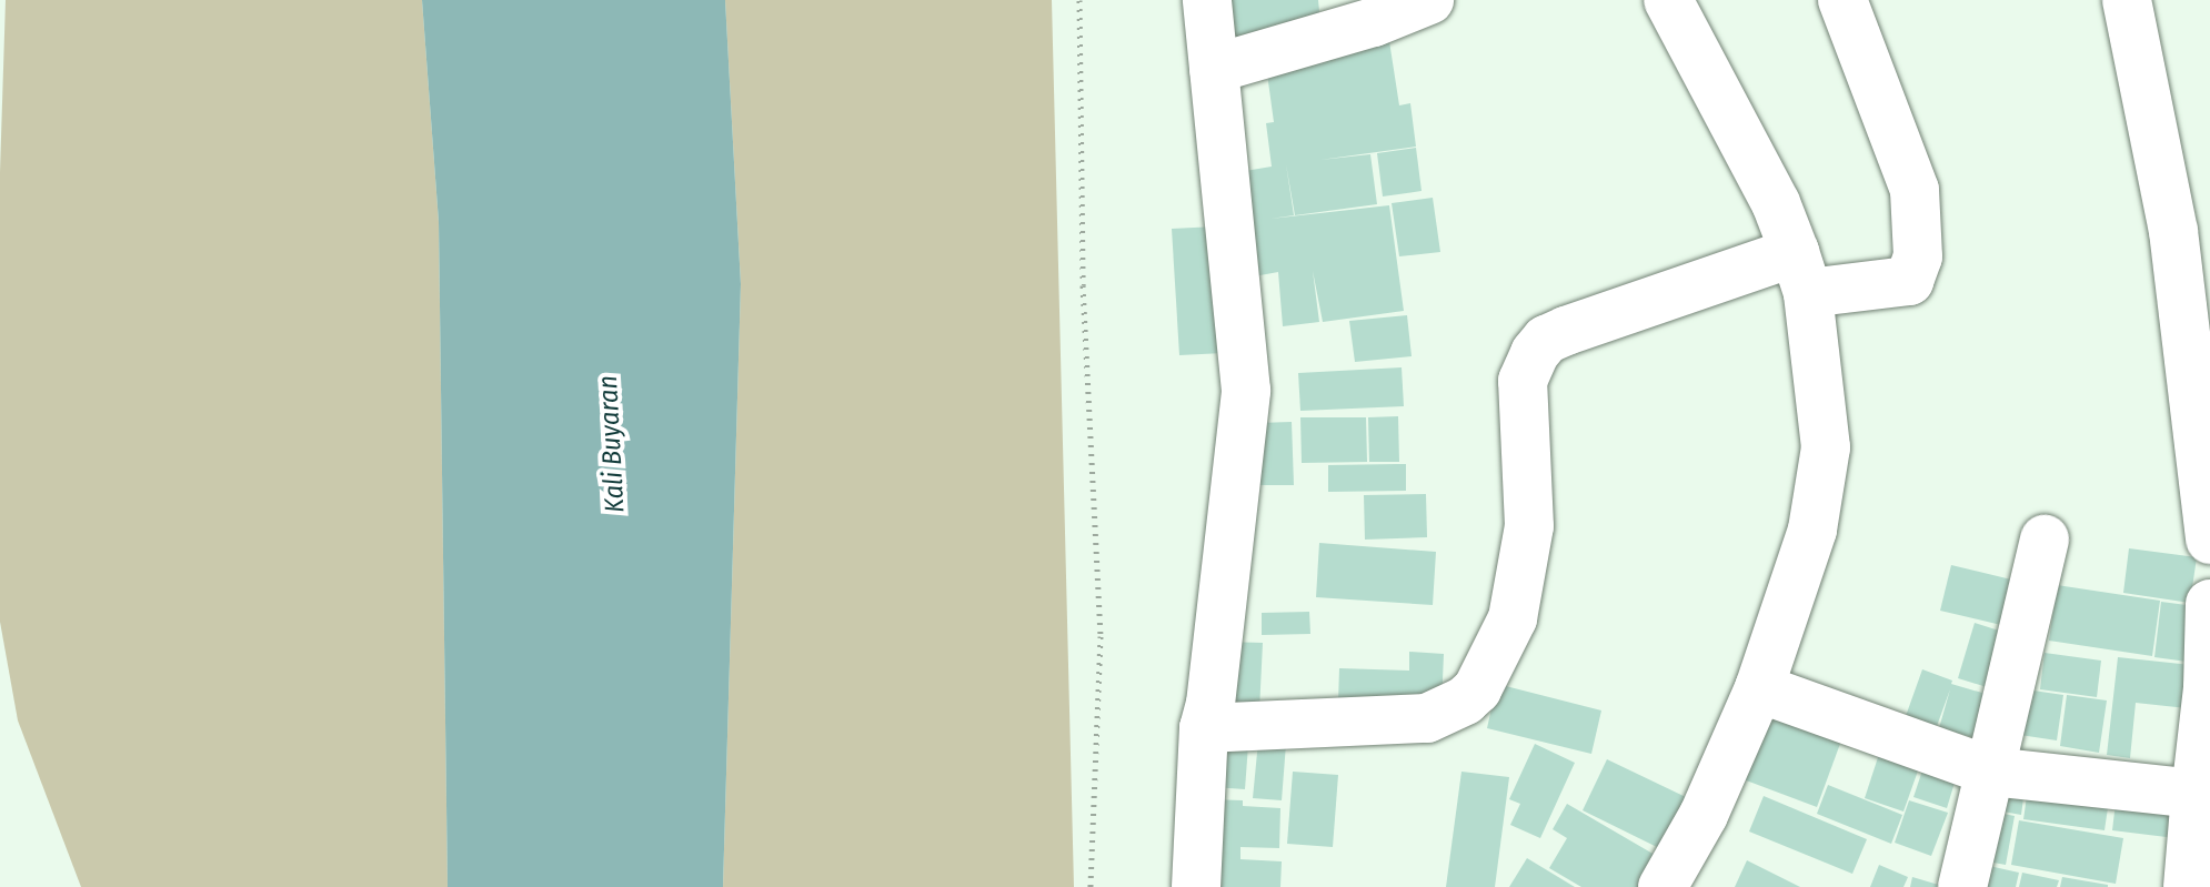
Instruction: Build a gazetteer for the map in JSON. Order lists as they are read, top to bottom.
{
  "water": ["Kali Buyaran"]
}
